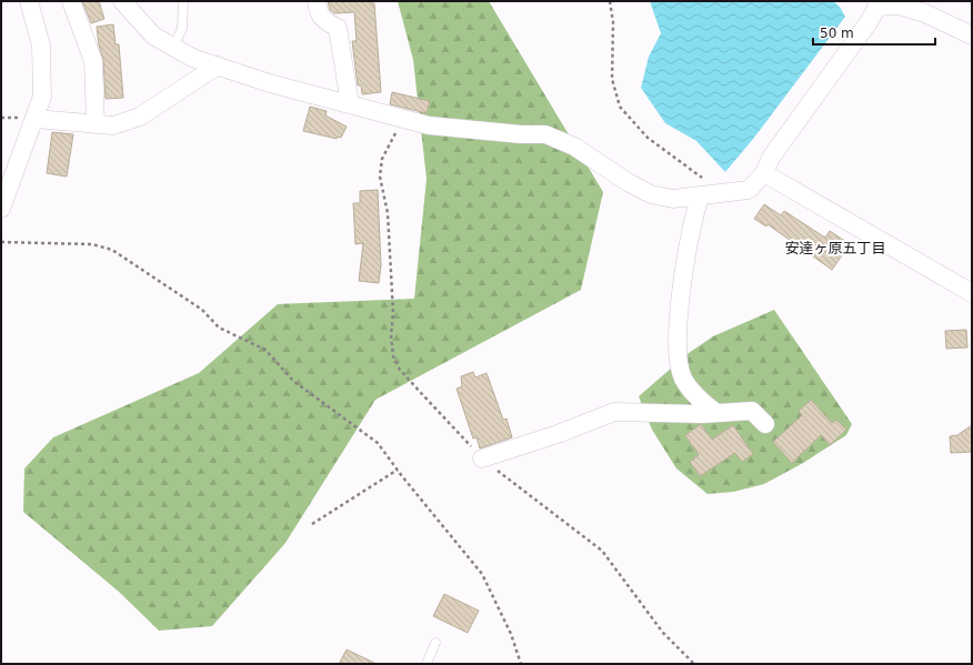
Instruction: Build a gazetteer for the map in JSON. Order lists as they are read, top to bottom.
{
  "districts": ["安達ヶ原五丁目"],
  "scale_bar": "50 m"
}
